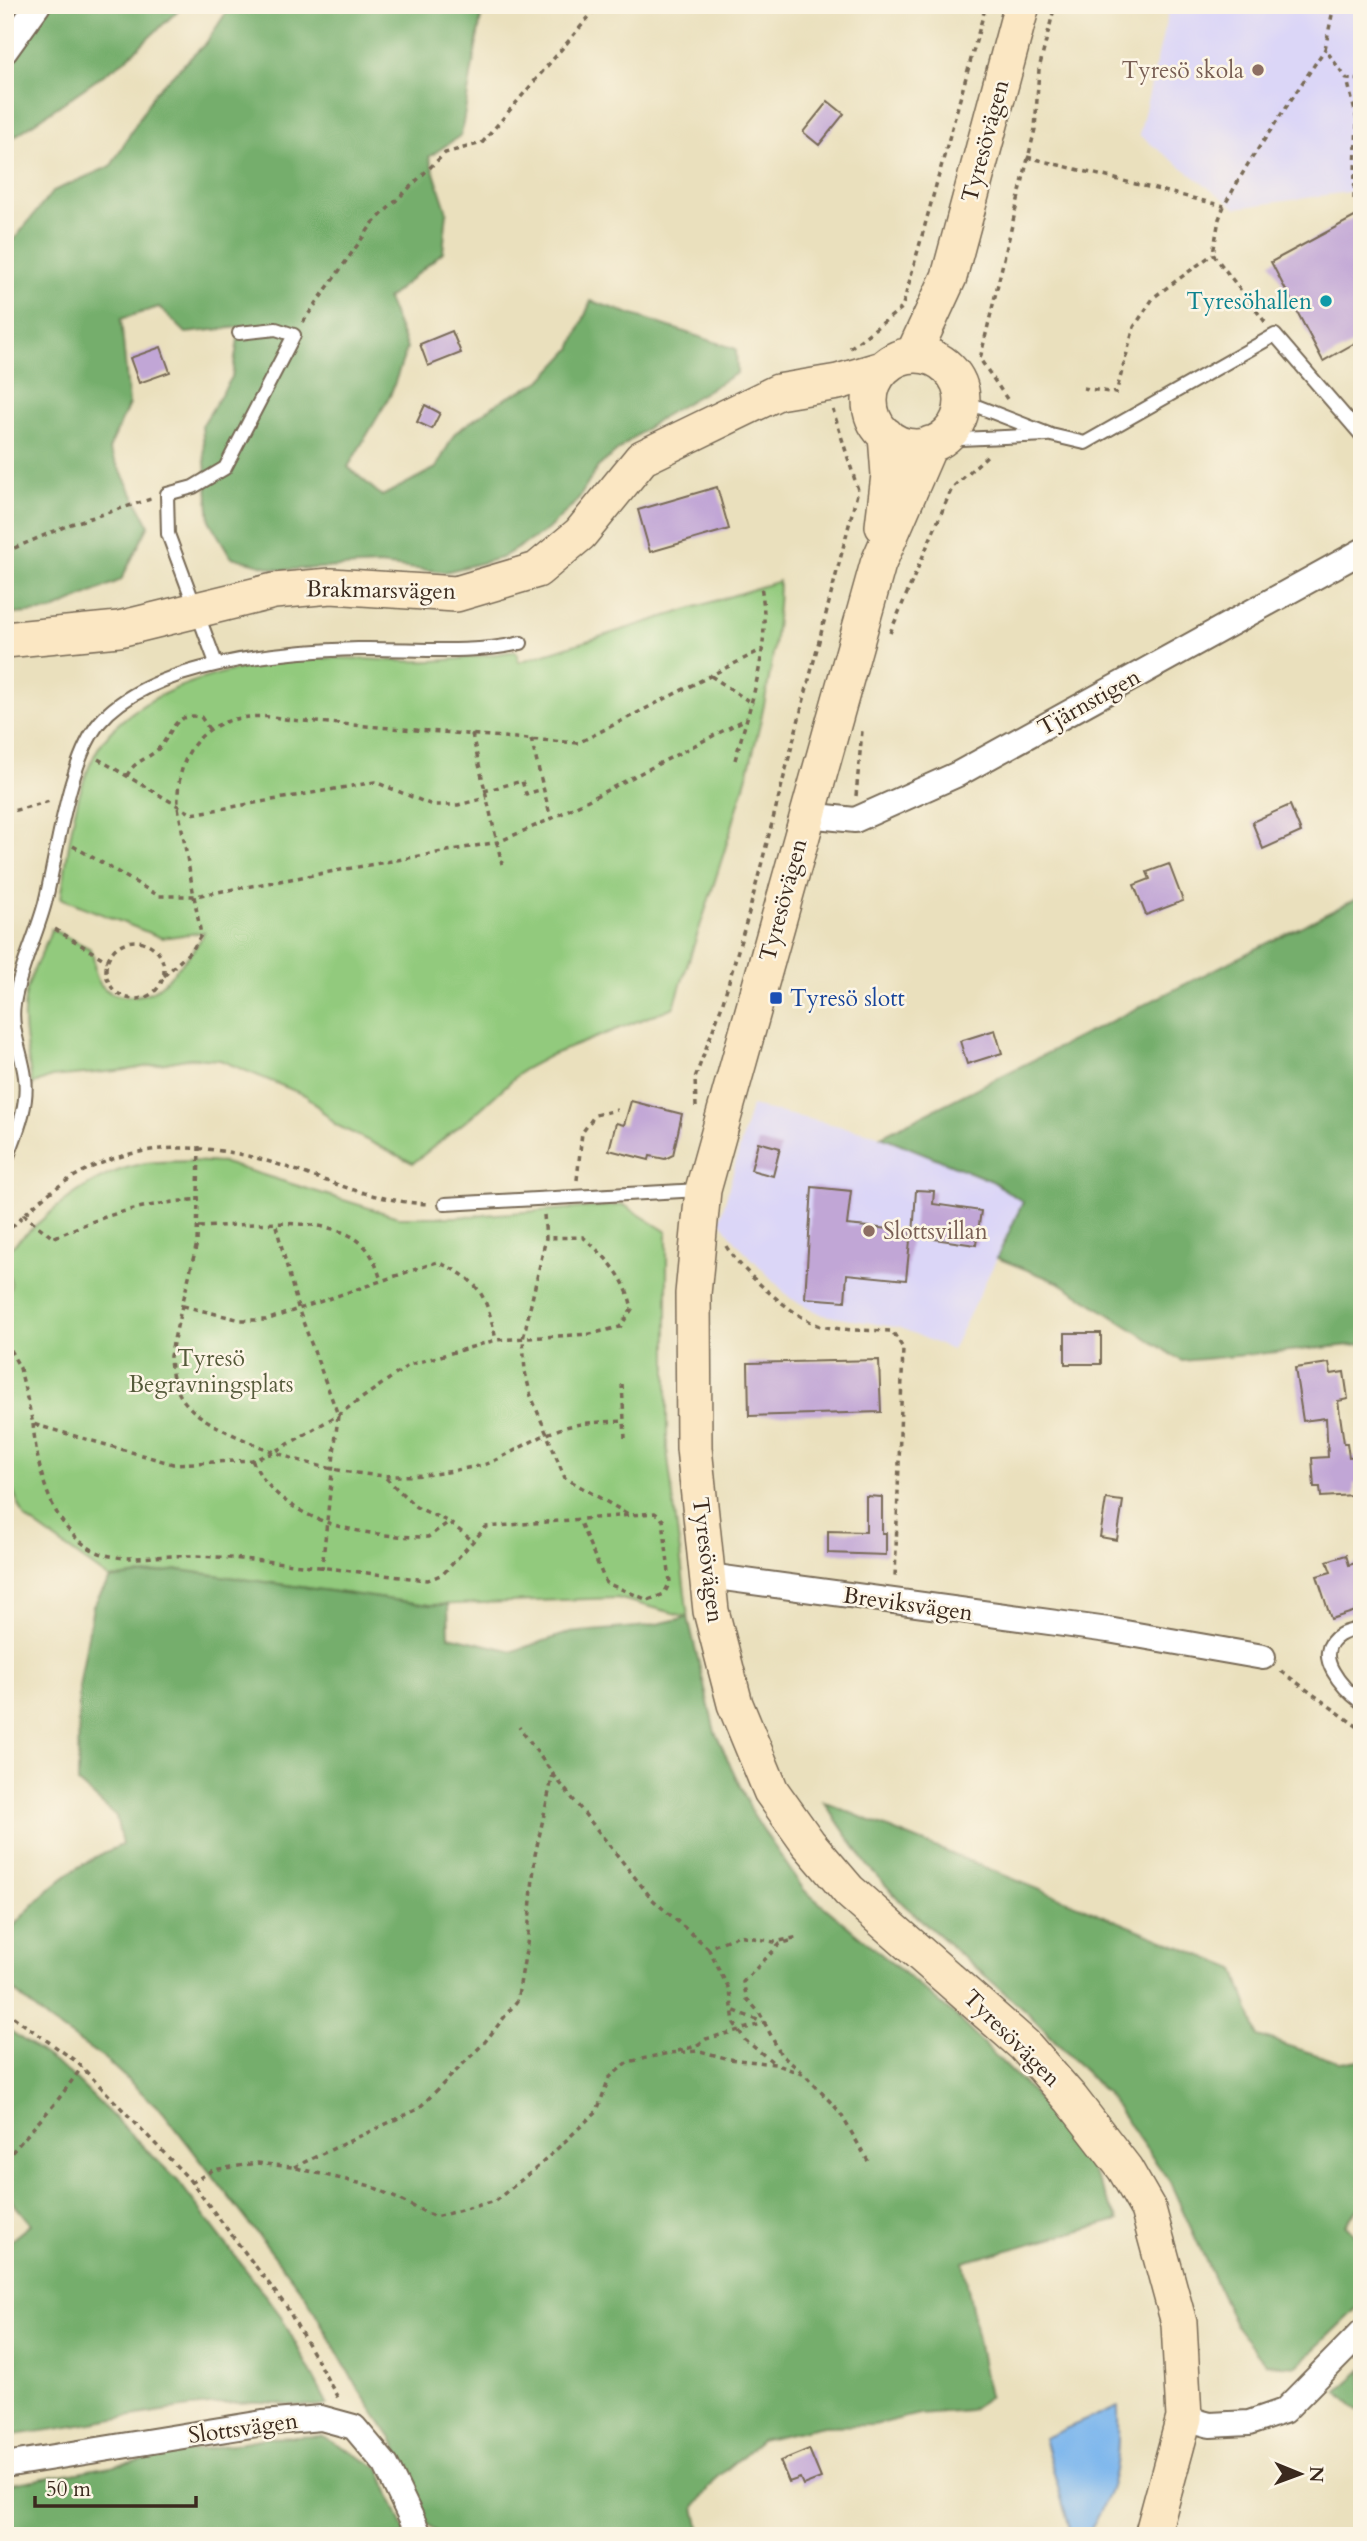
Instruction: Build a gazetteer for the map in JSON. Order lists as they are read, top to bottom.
{
  "streets": {
    "main road": ["Tyresövägen", "Brakmarsvägen"],
    "street": ["Tjärnstigen", "Breviksvägen", "Slottsvägen"]
  },
  "crossings": [
    ["Tyresövägen", "Brakmarsvägen"],
    ["Tyresövägen", "Breviksvägen"]
  ],
  "parks": ["Tyresö Begravningsplats"],
  "places": {
    "other": ["Tyresö skola", "Tyresöhallen", "Slottsvillan"],
    "transit": ["Tyresö slott"]
  },
  "scale_bar": "50 m",
  "north": "right"
}
